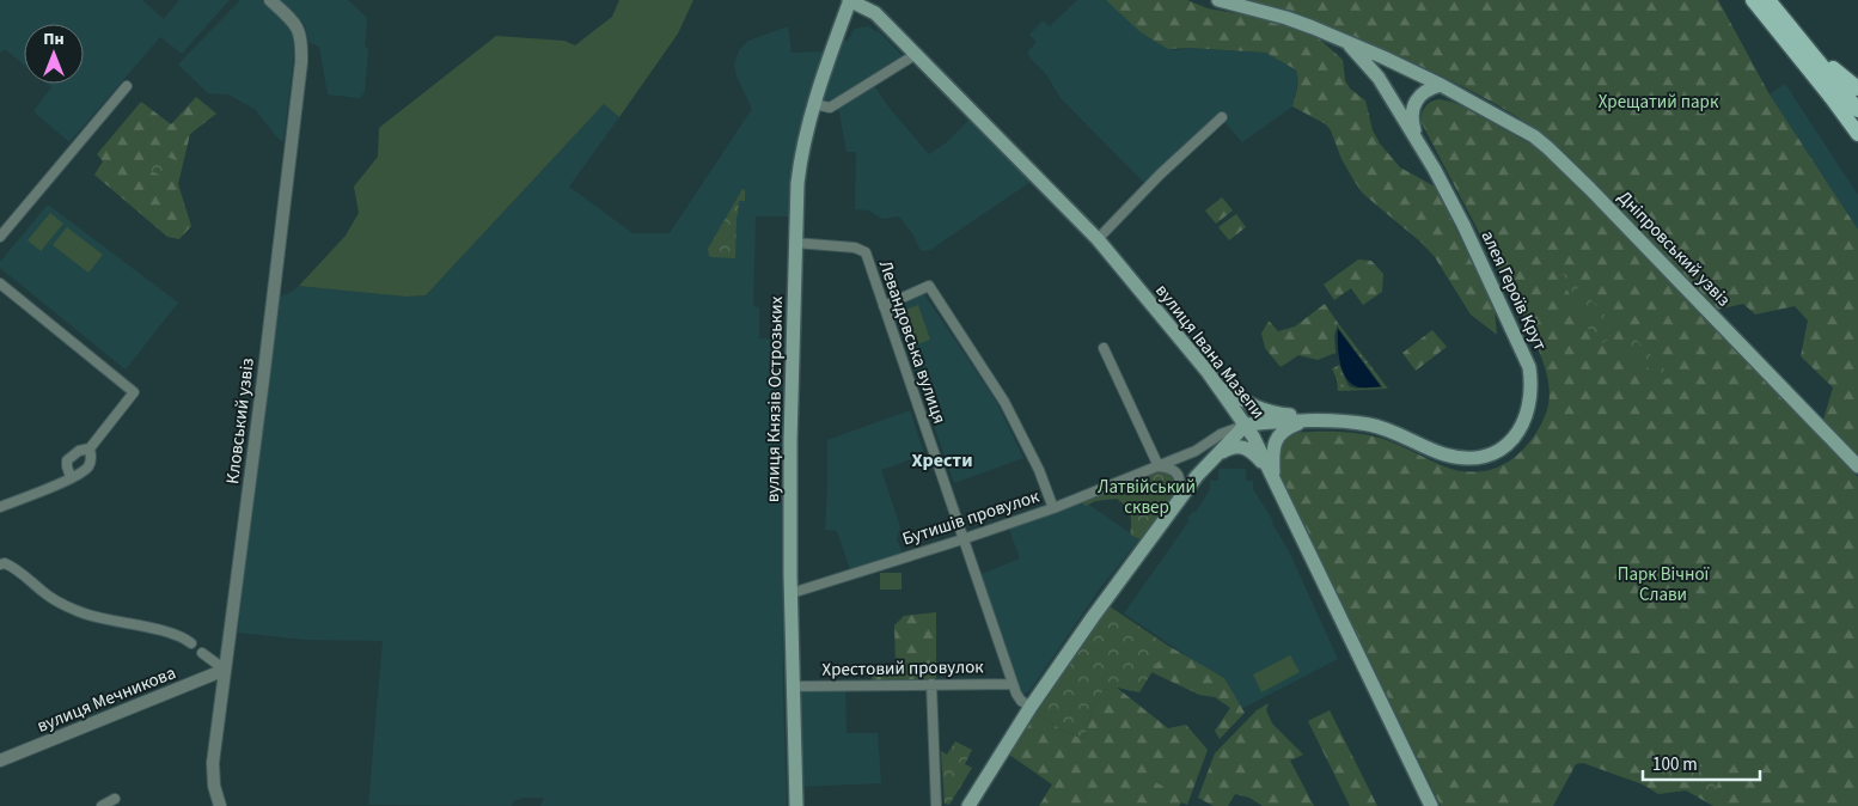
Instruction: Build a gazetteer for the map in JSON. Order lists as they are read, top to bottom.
{
  "streets": {
    "main road": [
      "Дніпровський узвіз",
      "алея Героїв Крут",
      "вулиця Івана Мазепи",
      "вулиця Князів Острозьких"
    ],
    "street": [
      "Левандовська вулиця",
      "Кловський узвіз",
      "Бутишів провулок",
      "Хрестовий провулок",
      "вулиця Мечникова"
    ]
  },
  "crossings": [
    ["Дніпровський узвіз", "алея Героїв Крут"],
    ["алея Героїв Крут", "вулиця Івана Мазепи"],
    ["алея Героїв Крут", "Бутишів провулок"],
    ["Левандовська вулиця", "вулиця Князів Острозьких"],
    ["Левандовська вулиця", "Бутишів провулок"],
    ["Левандовська вулиця", "Хрестовий провулок"],
    ["вулиця Івана Мазепи", "вулиця Князів Острозьких"],
    ["вулиця Івана Мазепи", "Бутишів провулок"],
    ["вулиця Князів Острозьких", "Бутишів провулок"],
    ["вулиця Князів Острозьких", "Хрестовий провулок"],
    ["Кловський узвіз", "вулиця Мечникова"]
  ],
  "districts": ["Хрести"],
  "parks": ["Хрещатий парк", "Латвійський сквер", "Парк Вічної Слави"],
  "scale_bar": "100 m",
  "north": "top"
}
